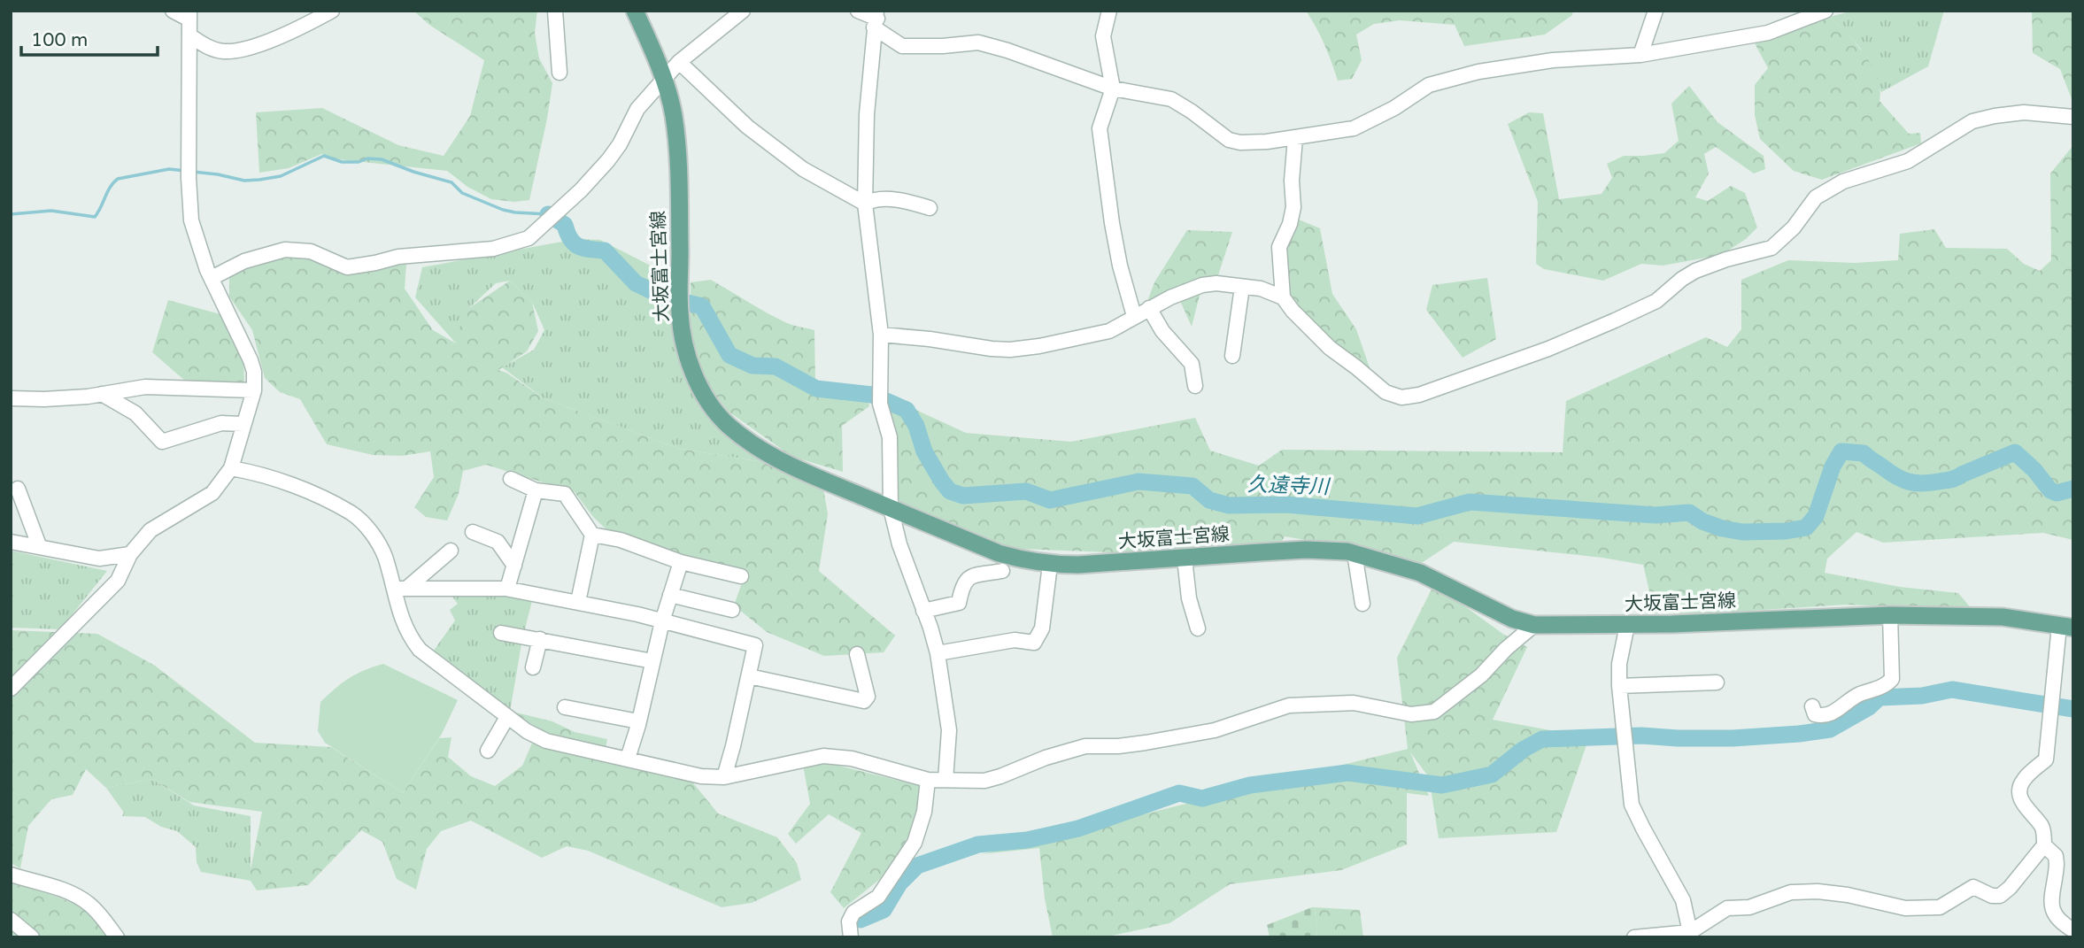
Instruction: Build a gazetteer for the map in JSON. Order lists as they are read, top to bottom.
{
  "streets": {
    "main road": ["大坂富士宮線"]
  },
  "water": ["久遠寺川"],
  "scale_bar": "100 m"
}
